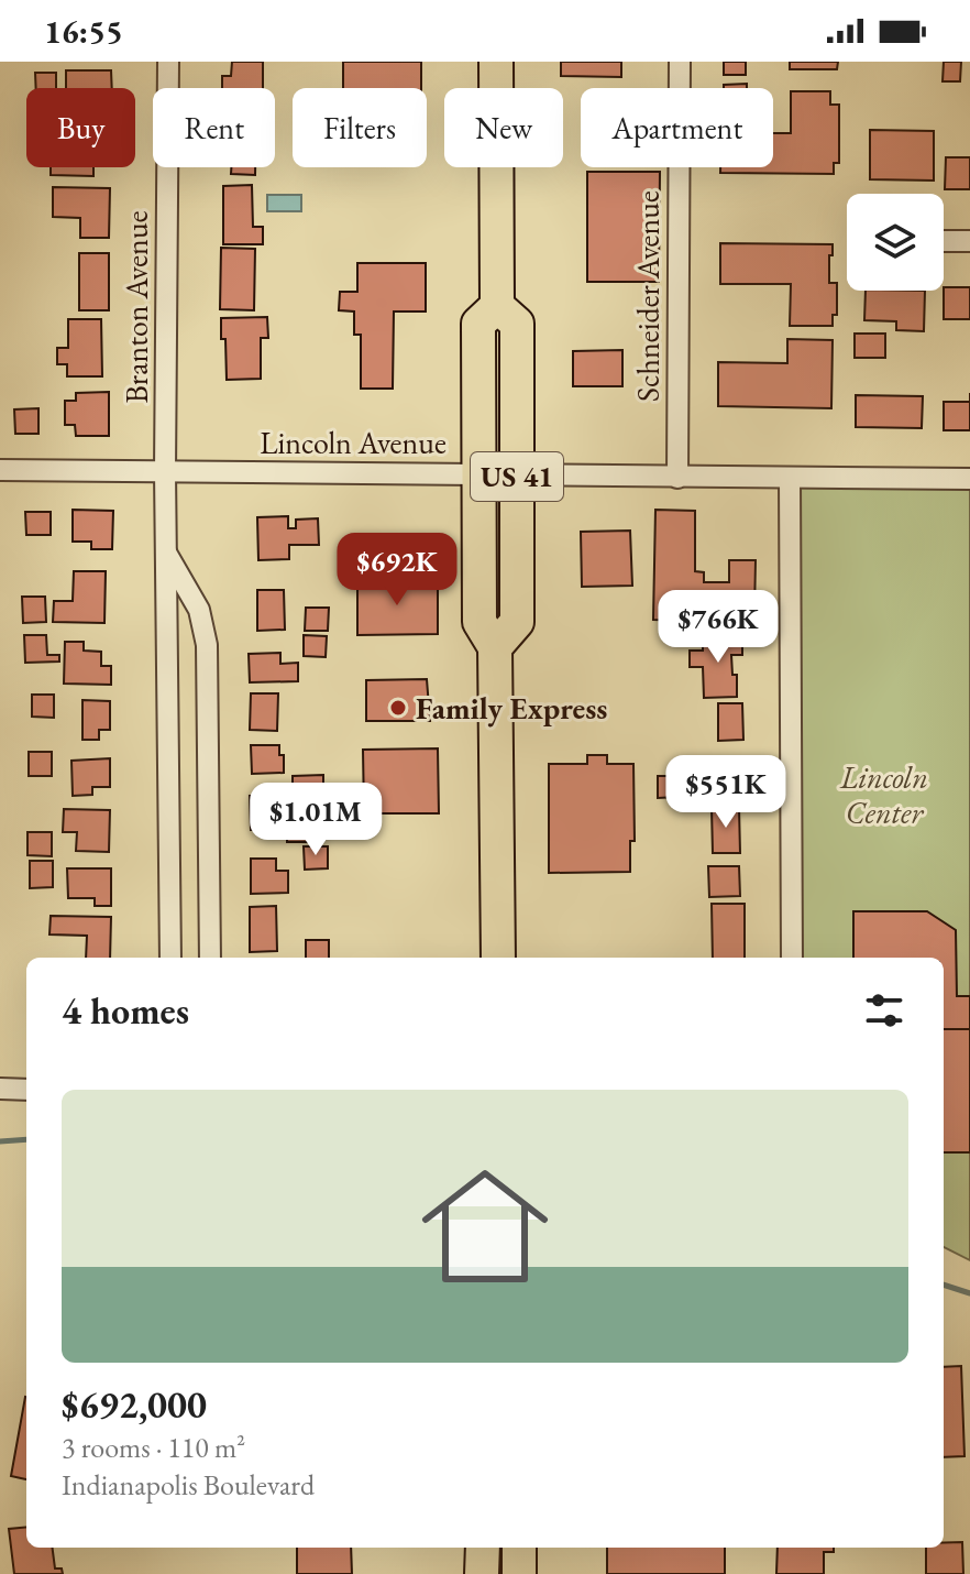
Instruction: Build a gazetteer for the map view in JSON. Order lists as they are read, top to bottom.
{
  "streets": {
    "highway": ["US 41"],
    "street": ["Schneider Avenue", "Branton Avenue", "Lincoln Avenue"]
  },
  "crossings": [
    ["Schneider Avenue", "Lincoln Avenue"],
    ["Branton Avenue", "Lincoln Avenue"],
    ["Lincoln Avenue", "US 41"]
  ],
  "parks": ["Lincoln Center"],
  "places": ["Family Express"],
  "page": {
    "status": "16:55",
    "chip": [
      "Buy",
      "Rent",
      "Filters",
      "New",
      "Apartment"
    ],
    "price": [
      "$692K",
      "$766K",
      "$551K",
      "$1.01M"
    ],
    "heading": "4 homes",
    "list": [
      {
        "name": "$692,000",
        "note": "3 rooms · 110 m² · Indianapolis Boulevard"
      }
    ]
  }
}
